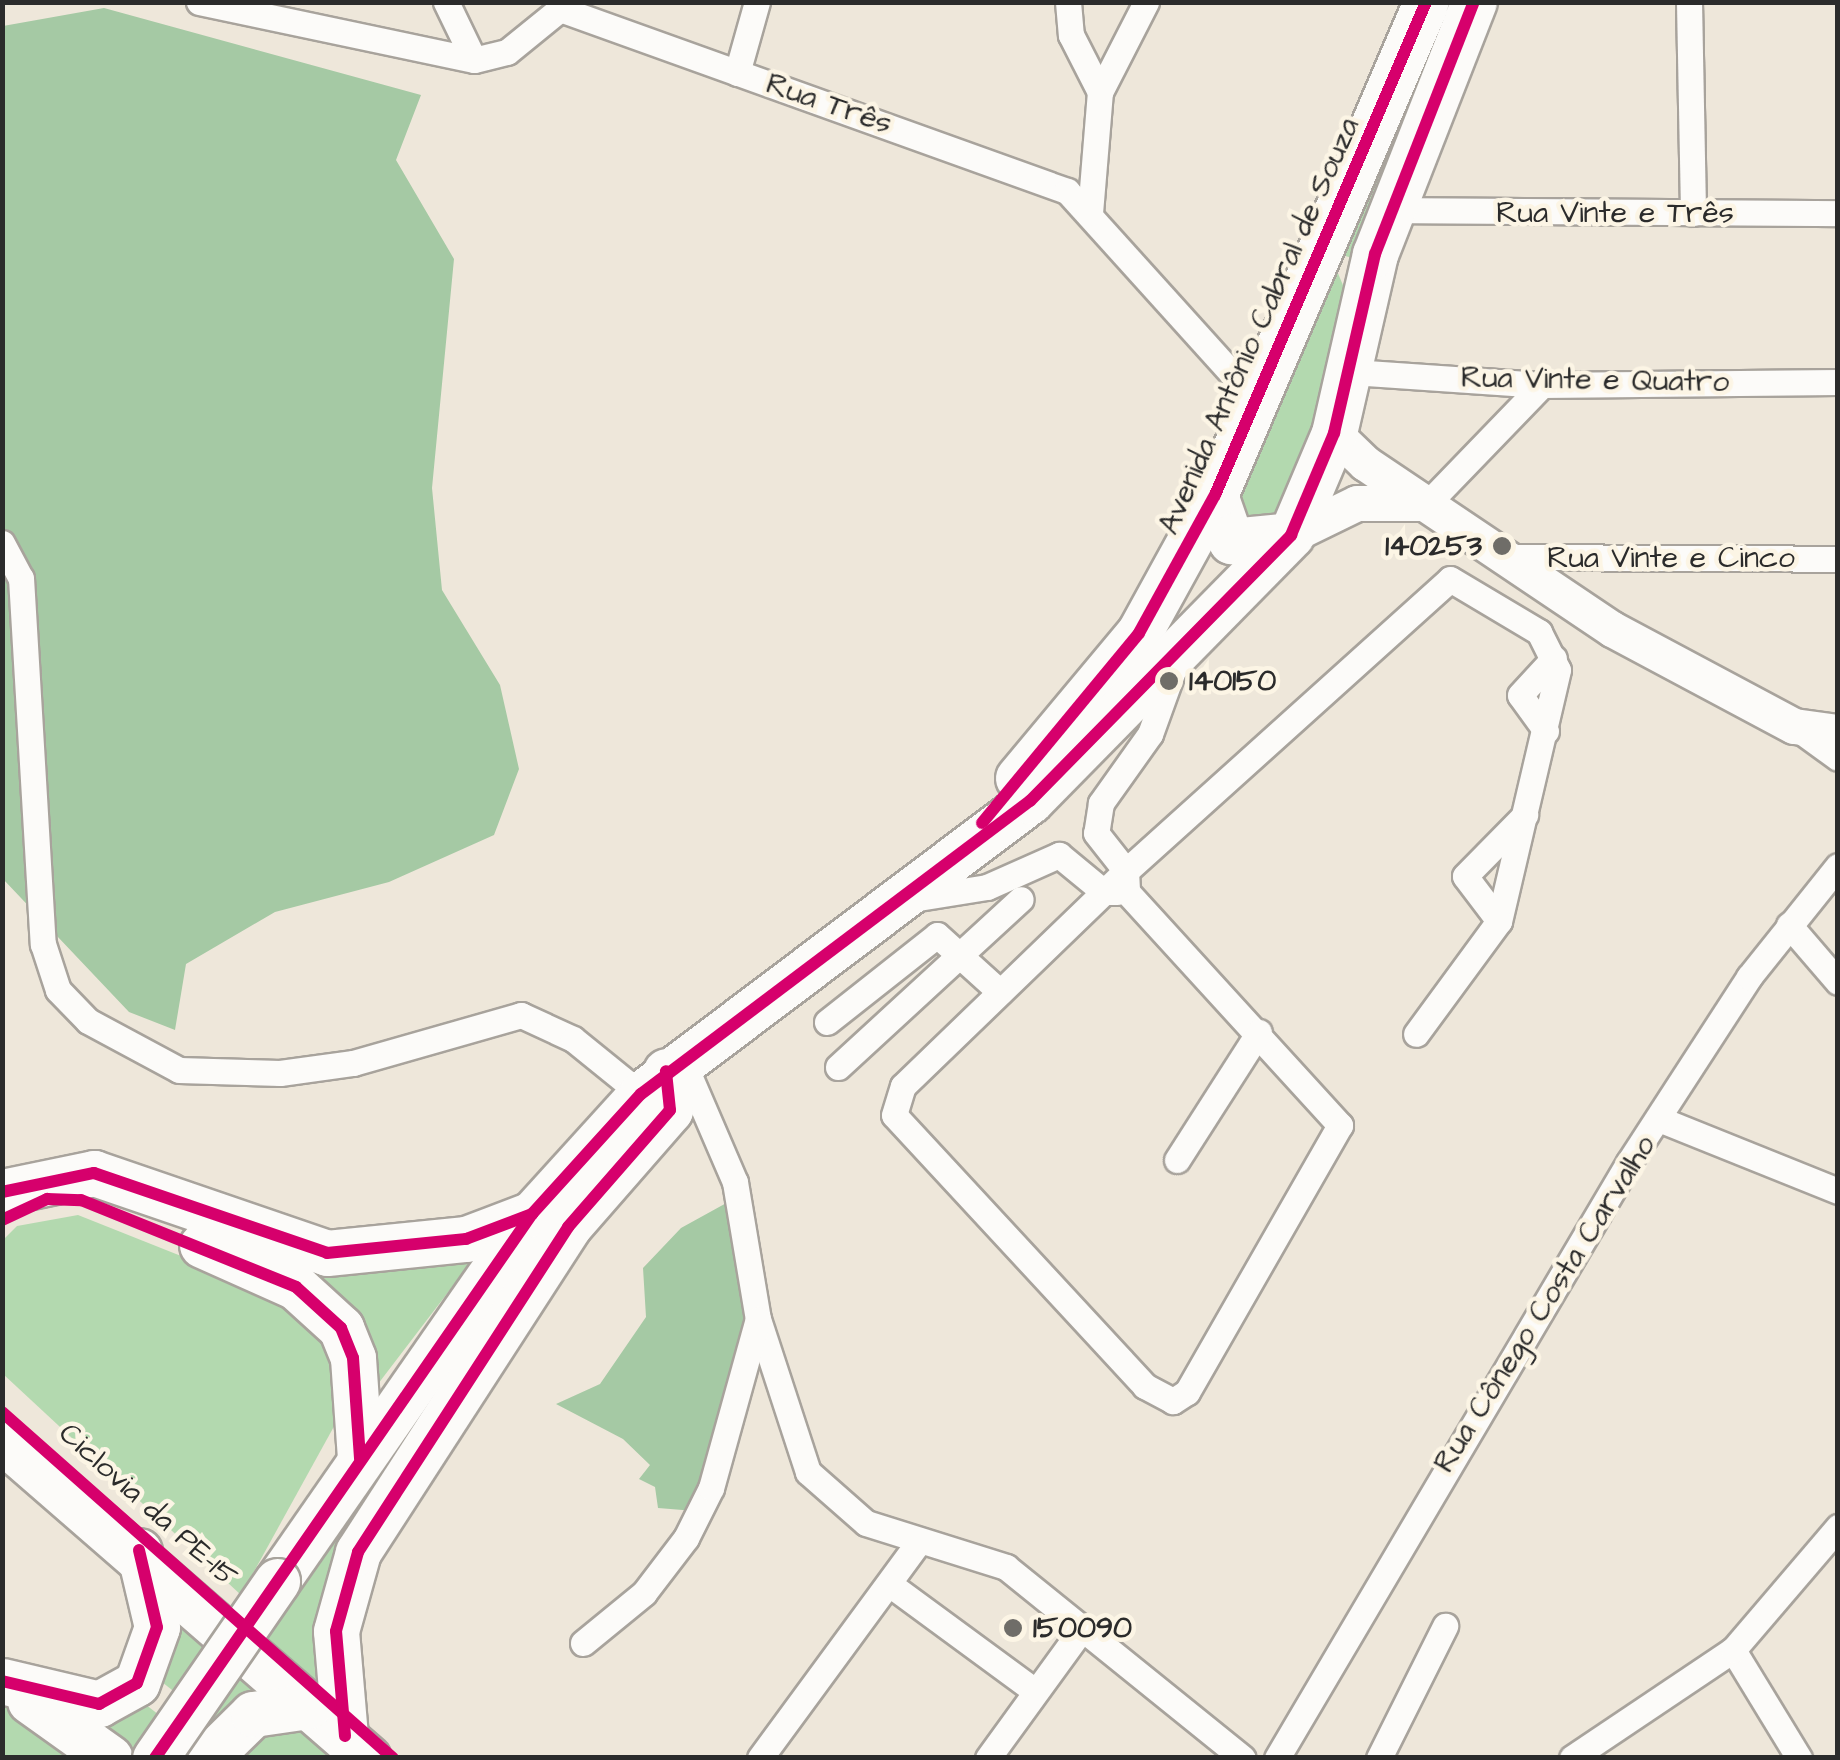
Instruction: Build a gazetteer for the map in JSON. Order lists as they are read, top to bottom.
{
  "streets": {
    "highway": ["Avenida Antônio Cabral de Souza"],
    "street": [
      "Rua Três",
      "Rua Vinte e Três",
      "Rua Vinte e Quatro",
      "Rua Vinte e Cinco",
      "Rua Cônego Costa Carvalho"
    ],
    "cycle path": ["Ciclovia da PE-15"]
  },
  "crossings": [
    ["Rua Três", "Avenida Antônio Cabral de Souza"],
    ["Rua Vinte e Três", "Avenida Antônio Cabral de Souza"],
    ["Avenida Antônio Cabral de Souza", "Rua Vinte e Quatro"]
  ],
  "places": ["140253", "140150", "150090"]
}
